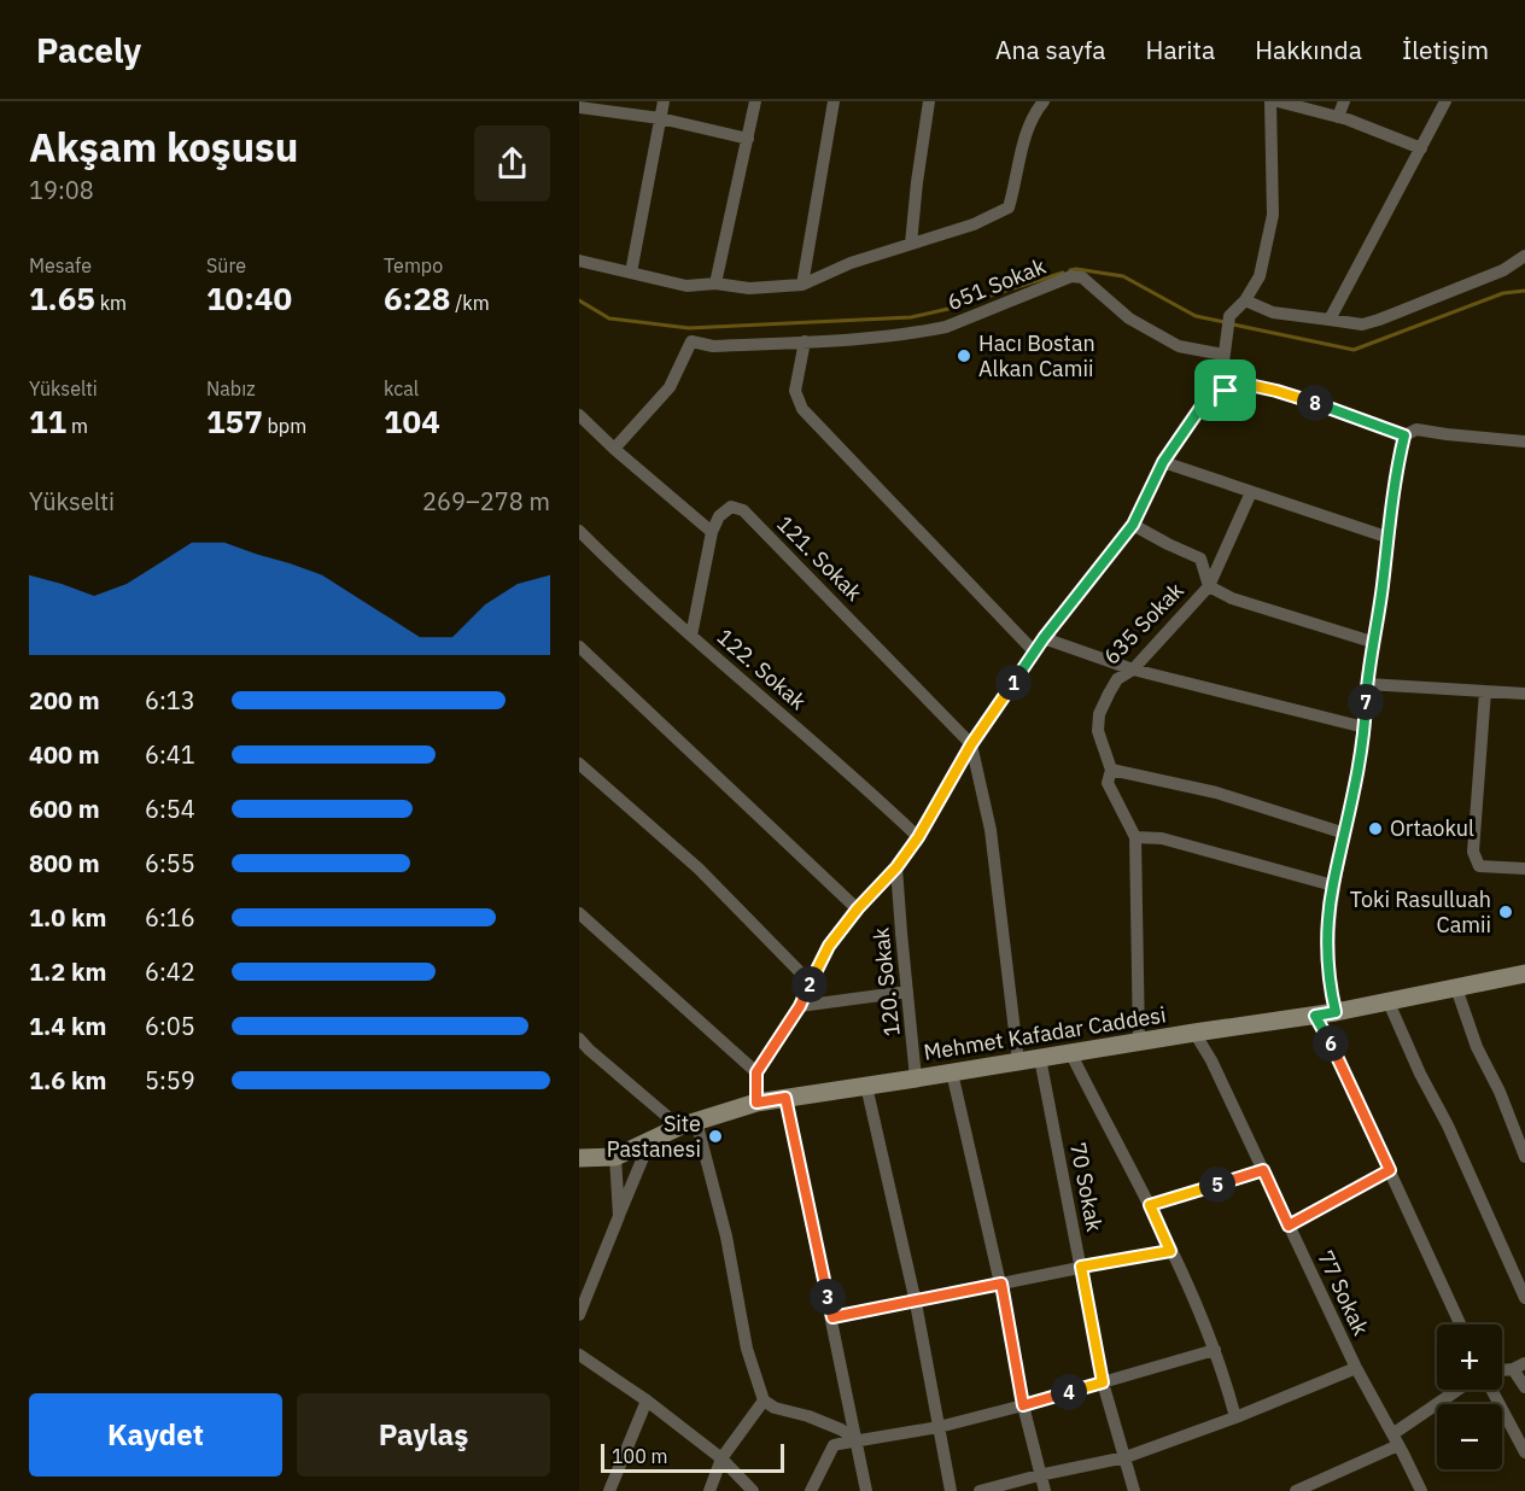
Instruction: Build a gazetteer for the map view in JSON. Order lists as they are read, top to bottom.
{
  "streets": {
    "main road": ["Mehmet Kafadar Caddesi"],
    "street": [
      "651 Sokak",
      "121. Sokak",
      "635 Sokak",
      "122. Sokak",
      "120. Sokak",
      "70 Sokak",
      "77 Sokak"
    ]
  },
  "crossings": [
    ["635 Sokak", "Mehmet Kafadar Caddesi"],
    ["120. Sokak", "Mehmet Kafadar Caddesi"],
    ["Mehmet Kafadar Caddesi", "70 Sokak"],
    ["Mehmet Kafadar Caddesi", "77 Sokak"]
  ],
  "places": [
    "Hacı Bostan Alkan Camii",
    "Ortaokul",
    "Toki Rasulluah Camii",
    "Site Pastanesi"
  ],
  "scale_bar": "100 m",
  "page": {
    "header": "Pacely",
    "nav": [
      "Ana sayfa",
      "Harita",
      "Hakkında",
      "İletişim"
    ],
    "heading": ["Akşam koşusu", "19:08"],
    "stats": [
      ["Mesafe", "1.65 km"],
      ["Süre", "10:40"],
      ["Tempo", "6:28 /km"],
      ["Yükselti", "11 m"],
      ["Nabız", "157 bpm"],
      ["kcal", "104"]
    ],
    "pins": [
      "8",
      "1",
      "7",
      "2",
      "6",
      "5",
      "3",
      "4"
    ],
    "chart": ["Yükselti", "269–278 m"],
    "list": [
      {
        "name": "200 m",
        "note": "6:13"
      },
      {
        "name": "400 m",
        "note": "6:41"
      },
      {
        "name": "600 m",
        "note": "6:54"
      },
      {
        "name": "800 m",
        "note": "6:55"
      },
      {
        "name": "1.0 km",
        "note": "6:16"
      },
      {
        "name": "1.2 km",
        "note": "6:42"
      },
      {
        "name": "1.4 km",
        "note": "6:05"
      },
      {
        "name": "1.6 km",
        "note": "5:59"
      }
    ],
    "map_buttons": ["+", "−"],
    "buttons": ["Kaydet", "Paylaş"],
    "scale": "100 m"
  }
}
